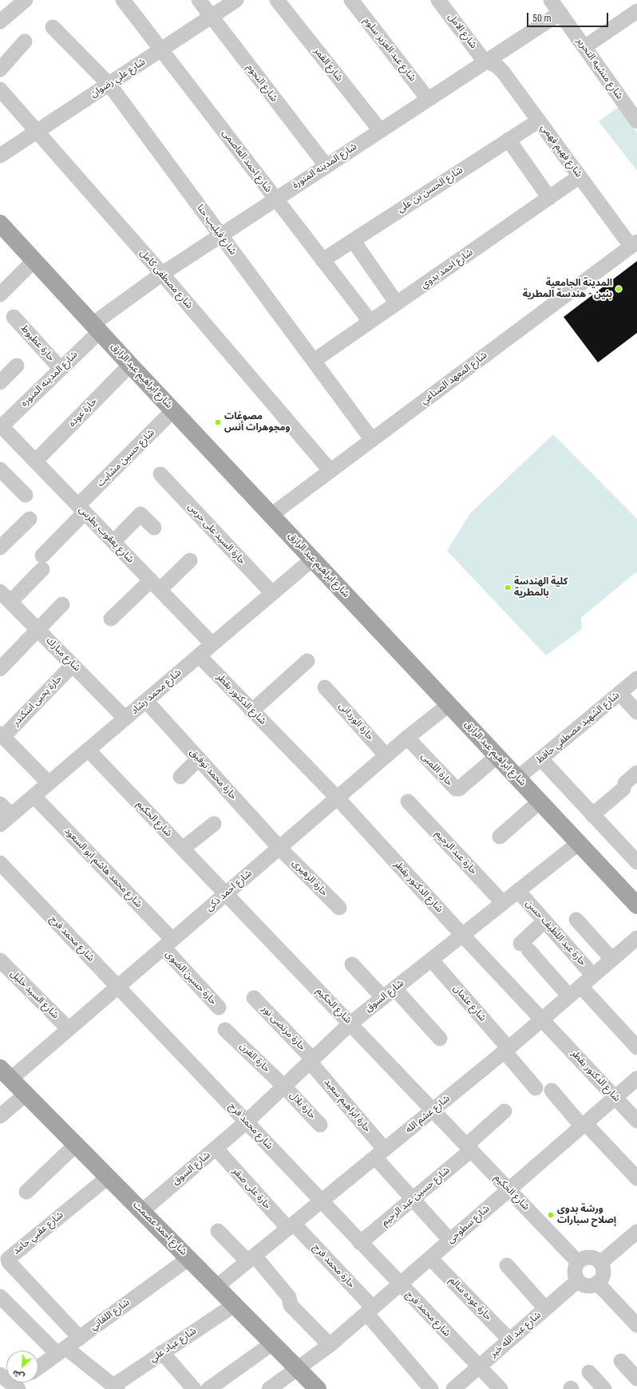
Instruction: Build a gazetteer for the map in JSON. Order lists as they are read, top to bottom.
{
  "streets": {
    "main road": ["شارع ابراهيم عبد الرازق", "شارع احمد عصمت"],
    "street": [
      "شارع الامل",
      "شارع عبد العزيز سلوم",
      "شارع القمر",
      "شارع منشيه التحرير",
      "شارع علي رضوان",
      "شارع النجوم",
      "شارع فهيم فهمي",
      "شارع احمد العاصمى",
      "شارع المدينه المنورة",
      "شارع الحسن بن على",
      "شارع فيليب حنا",
      "شارع احمد بدوي",
      "شارع مصطفى كامل",
      "حارة عطيوط",
      "شارع المعهد الصناعي",
      "شارع المدينه المنوره",
      "حارة عوده",
      "شارع حسين مشابت",
      "حارة السيد على حرس",
      "شارع يعقوب بطرس",
      "شارع مبارك",
      "شارع محمد رشاد",
      "شارع الدكتور بقطر",
      "حارة يحيى اسكندر",
      "حارة الوردانى",
      "شارع الشهيد مصطفي حافظ",
      "حارة اللمبى",
      "حارة محمد توفيق",
      "شارع الحكيم",
      "حارة عبد الرحيم",
      "شارع محمد هاشم ابو السعود",
      "حارة الزهيرى",
      "شارع احمد ذكى",
      "حارة عبد اللطيف حسن",
      "شارع محمد فرج",
      "حارة حسين الضوى",
      "شارع السيد خليل",
      "شارع السوق",
      "شارع عثمان",
      "حارة مرتضى نور",
      "حارة الفرن",
      "حارة بلال",
      "حارة ابراهيم سعيد",
      "شارع عشم الله",
      "حارة على صقر",
      "شارع حسين عبد الرحيم",
      "شارع سطوحى",
      "شارع عقبي حامد",
      "حارة محمد فرج",
      "حارة عوده سالم",
      "شارع اللقاني",
      "شارع عبد الله خير",
      "شارع عياد علي"
    ]
  },
  "crossings": [
    ["شارع الامل", "شارع فهيم فهمي"],
    ["شارع الامل", "شارع المدينه المنورة"],
    ["شارع عبد العزيز سلوم", "شارع المدينه المنورة"],
    ["شارع القمر", "شارع المدينه المنورة"],
    ["شارع منشيه التحرير", "شارع المدينه المنورة"],
    ["شارع علي رضوان", "شارع النجوم"],
    ["شارع علي رضوان", "شارع احمد العاصمى"],
    ["شارع علي رضوان", "شارع فيليب حنا"],
    ["شارع علي رضوان", "شارع مصطفى كامل"],
    ["شارع النجوم", "شارع المدينه المنورة"],
    ["شارع فهيم فهمي", "شارع المدينه المنورة"],
    ["شارع فهيم فهمي", "شارع الحسن بن على"],
    ["شارع فهيم فهمي", "شارع احمد بدوي"],
    ["شارع فهيم فهمي", "شارع المعهد الصناعي"],
    ["شارع احمد العاصمى", "شارع المدينه المنورة"],
    ["شارع احمد العاصمى", "شارع الحسن بن على"],
    ["شارع احمد العاصمى", "شارع احمد بدوي"],
    ["شارع المدينه المنورة", "شارع فيليب حنا"],
    ["شارع المدينه المنورة", "شارع مصطفى كامل"],
    ["شارع المدينه المنورة", "شارع ابراهيم عبد الرازق"],
    ["شارع المدينه المنورة", "شارع المدينه المنوره"],
    ["شارع فيليب حنا", "شارع احمد بدوي"],
    ["شارع فيليب حنا", "شارع المعهد الصناعي"],
    ["شارع مصطفى كامل", "شارع المعهد الصناعي"],
    ["حارة عطيوط", "شارع المدينه المنوره"],
    ["شارع ابراهيم عبد الرازق", "شارع المعهد الصناعي"],
    ["شارع ابراهيم عبد الرازق", "شارع المدينه المنوره"],
    ["شارع ابراهيم عبد الرازق", "حارة عوده"],
    ["شارع ابراهيم عبد الرازق", "شارع حسين مشابت"],
    ["شارع ابراهيم عبد الرازق", "شارع محمد رشاد"],
    ["شارع ابراهيم عبد الرازق", "شارع الشهيد مصطفي حافظ"],
    ["شارع ابراهيم عبد الرازق", "حارة اللمبى"],
    ["شارع ابراهيم عبد الرازق", "شارع احمد ذكى"],
    ["شارع ابراهيم عبد الرازق", "شارع السوق"],
    ["شارع المدينه المنوره", "شارع يعقوب بطرس"],
    ["حارة عوده", "شارع يعقوب بطرس"],
    ["شارع حسين مشابت", "شارع يعقوب بطرس"],
    ["شارع حسين مشابت", "شارع مبارك"],
    ["حارة السيد على حرس", "شارع محمد رشاد"],
    ["شارع يعقوب بطرس", "شارع محمد رشاد"],
    ["شارع مبارك", "شارع محمد رشاد"],
    ["شارع مبارك", "حارة يحيى اسكندر"],
    ["شارع محمد رشاد", "شارع الدكتور بقطر"],
    ["شارع محمد رشاد", "حارة محمد توفيق"],
    ["شارع محمد رشاد", "شارع الحكيم"],
    ["شارع محمد رشاد", "شارع محمد هاشم ابو السعود"],
    ["شارع الدكتور بقطر", "شارع احمد ذكى"],
    ["شارع الدكتور بقطر", "شارع السوق"],
    ["شارع الدكتور بقطر", "شارع عشم الله"],
    ["شارع الدكتور بقطر", "شارع سطوحى"],
    ["حارة الوردانى", "شارع احمد ذكى"],
    ["حارة اللمبى", "شارع احمد ذكى"],
    ["حارة محمد توفيق", "حارة الزهيرى"],
    ["حارة محمد توفيق", "شارع احمد ذكى"],
    ["شارع الحكيم", "شارع احمد ذكى"],
    ["شارع الحكيم", "شارع السوق"],
    ["شارع الحكيم", "شارع عشم الله"],
    ["شارع الحكيم", "شارع حسين عبد الرحيم"],
    ["شارع الحكيم", "شارع سطوحى"],
    ["شارع الحكيم", "شارع عبد الله خير"],
    ["حارة عبد الرحيم", "شارع السوق"],
    ["شارع محمد هاشم ابو السعود", "شارع احمد ذكى"],
    ["شارع محمد هاشم ابو السعود", "حارة حسين الضوى"],
    ["حارة الزهيرى", "شارع احمد ذكى"],
    ["شارع احمد ذكى", "شارع محمد فرج"],
    ["شارع احمد ذكى", "حارة حسين الضوى"],
    ["شارع احمد ذكى", "شارع السيد خليل"],
    ["شارع احمد ذكى", "شارع احمد عصمت"],
    ["حارة عبد اللطيف حسن", "شارع السوق"],
    ["حارة عبد اللطيف حسن", "شارع عشم الله"],
    ["شارع محمد فرج", "شارع السوق"],
    ["شارع محمد فرج", "شارع عشم الله"],
    ["شارع محمد فرج", "شارع حسين عبد الرحيم"],
    ["شارع محمد فرج", "شارع سطوحى"],
    ["شارع محمد فرج", "شارع عبد الله خير"],
    ["شارع السوق", "شارع عثمان"],
    ["شارع السوق", "حارة مرتضى نور"],
    ["شارع السوق", "حارة الفرن"],
    ["شارع السوق", "حارة بلال"],
    ["شارع السوق", "حارة ابراهيم سعيد"],
    ["شارع السوق", "حارة على صقر"],
    ["شارع السوق", "شارع احمد عصمت"],
    ["شارع عثمان", "شارع عشم الله"],
    ["حارة مرتضى نور", "حارة ابراهيم سعيد"],
    ["حارة الفرن", "حارة بلال"],
    ["حارة ابراهيم سعيد", "شارع عشم الله"],
    ["حارة ابراهيم سعيد", "شارع حسين عبد الرحيم"],
    ["حارة ابراهيم سعيد", "شارع سطوحى"],
    ["شارع عشم الله", "حارة على صقر"],
    ["شارع عشم الله", "شارع احمد عصمت"],
    ["شارع عشم الله", "حارة محمد فرج"],
    ["حارة على صقر", "حارة محمد فرج"],
    ["شارع سطوحى", "شارع احمد عصمت"],
    ["شارع سطوحى", "حارة محمد فرج"],
    ["شارع سطوحى", "حارة عوده سالم"],
    ["شارع احمد عصمت", "شارع عقبي حامد"],
    ["شارع احمد عصمت", "شارع اللقاني"],
    ["شارع احمد عصمت", "شارع عياد علي"],
    ["شارع عقبي حامد", "شارع اللقاني"],
    ["حارة عوده سالم", "شارع عبد الله خير"]
  ],
  "places": [
    "المدينة الجامعية بنين - هندسة المطرية",
    "مصوغات ومجوهرات أنس",
    "كلية الهندسة بالمطرية",
    "ورشة بدوى إصلاح سبارات"
  ],
  "scale_bar": "50 m",
  "north": "bottom left"
}
